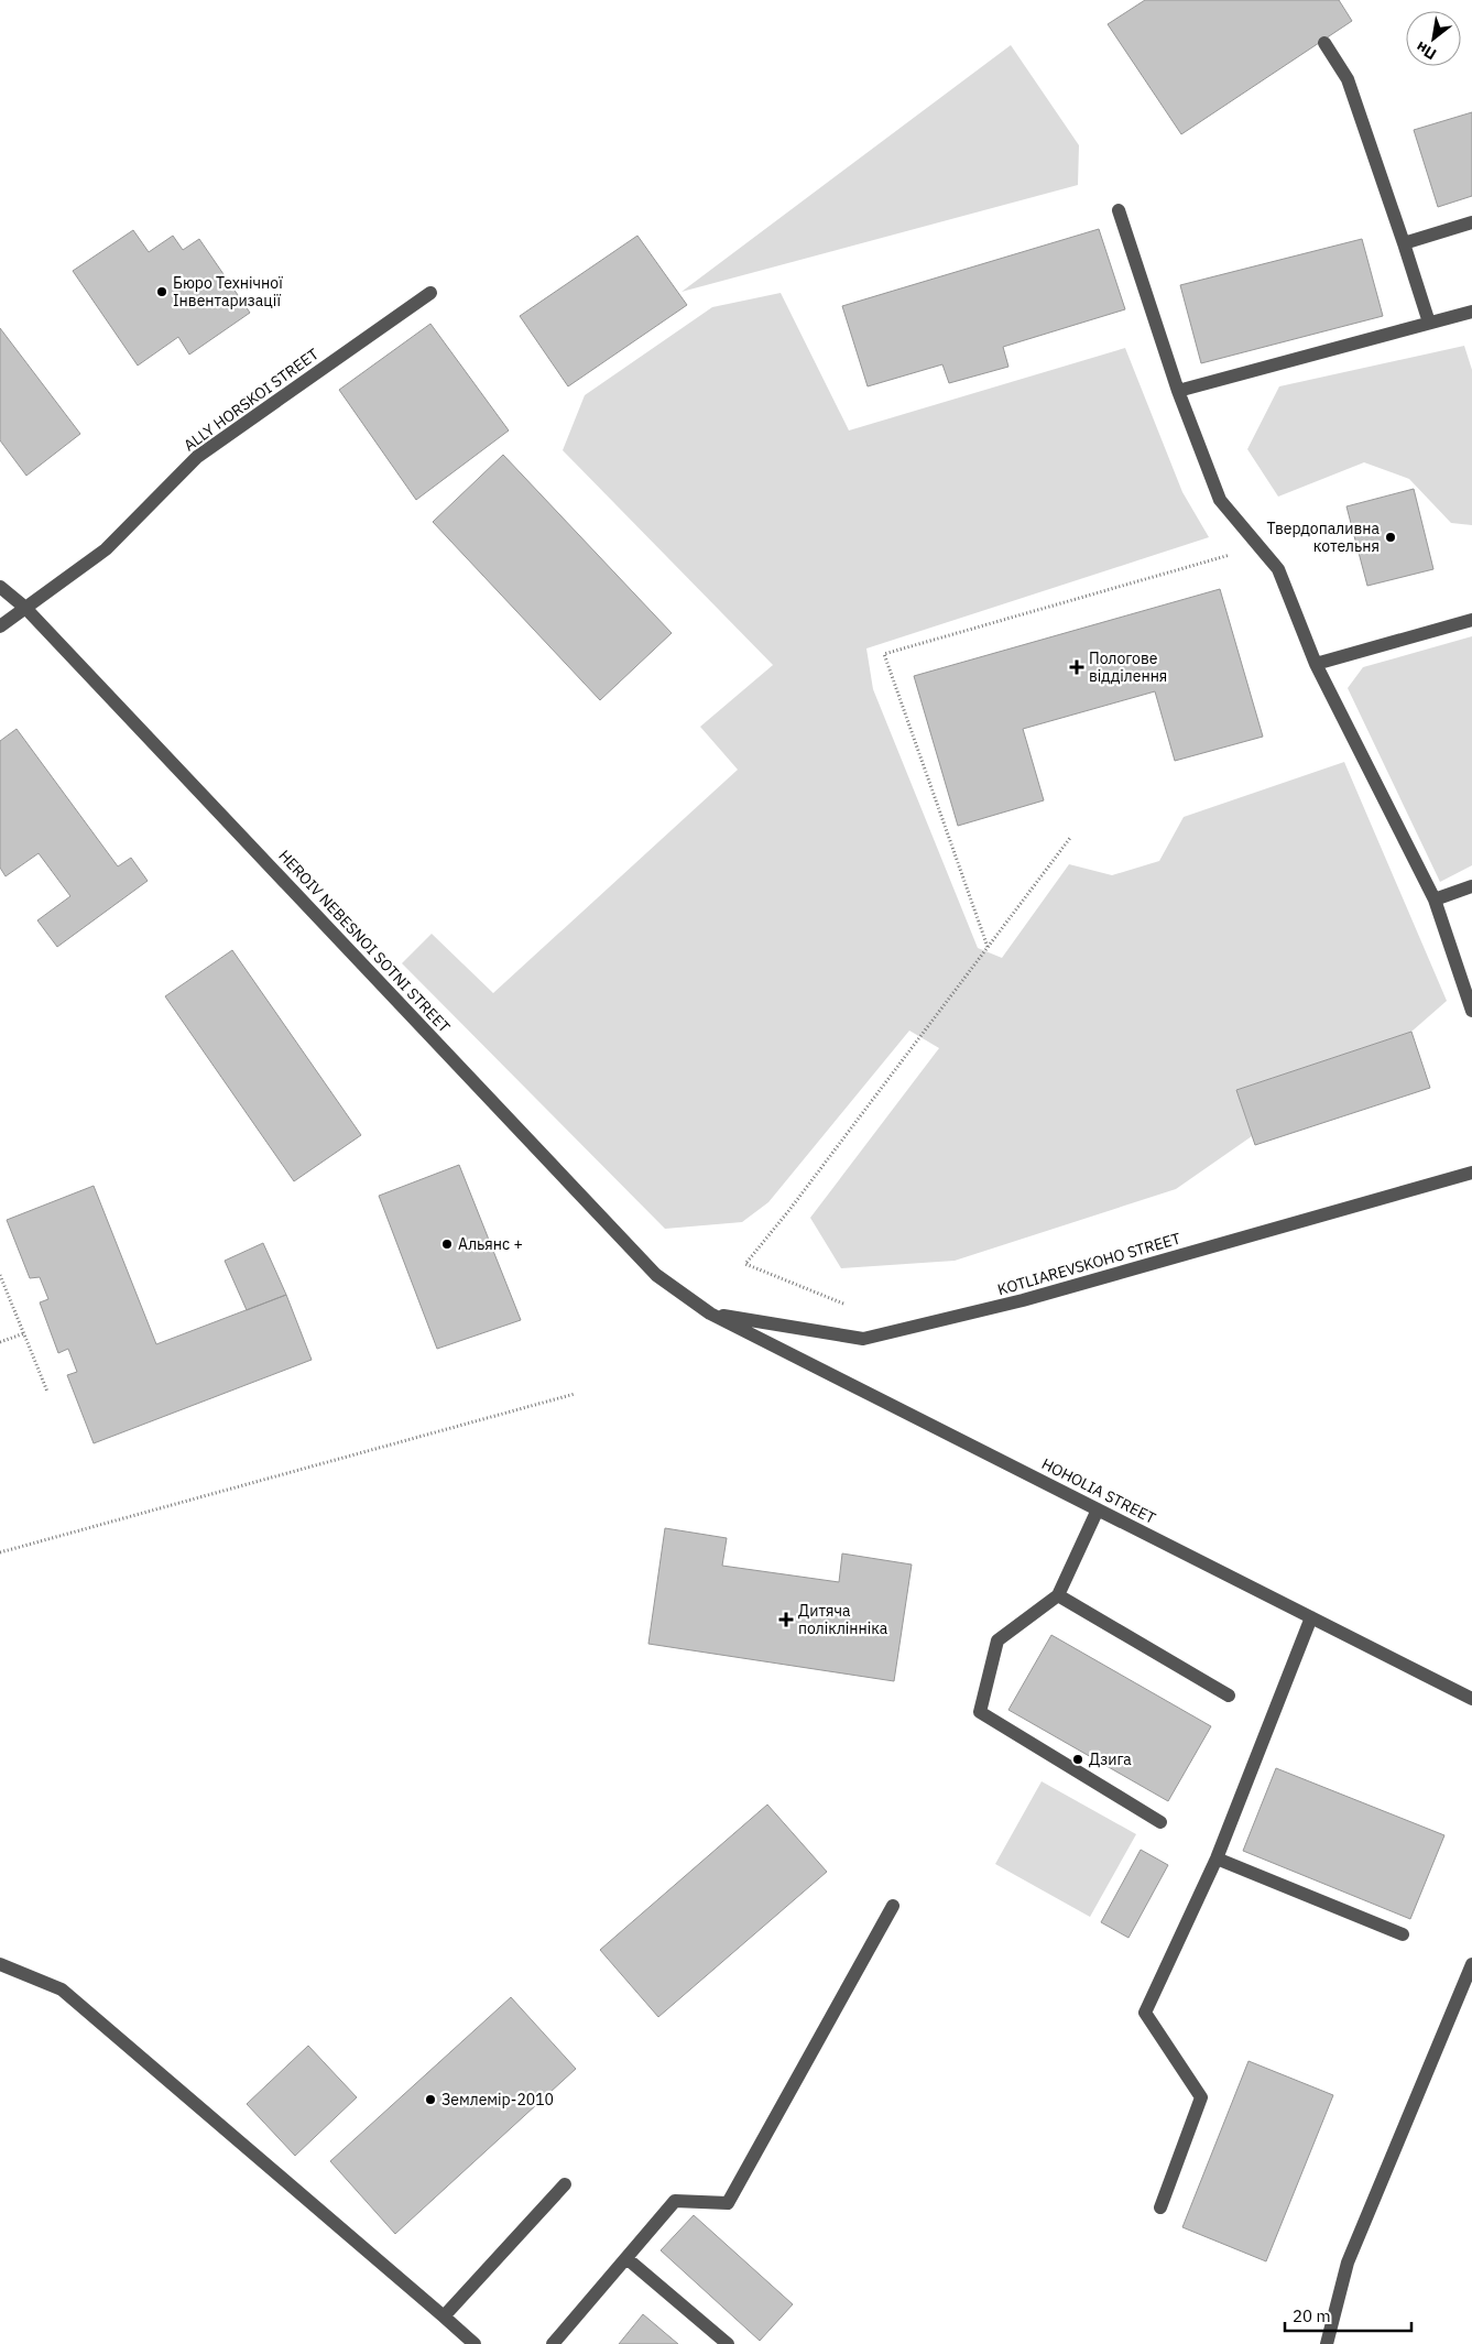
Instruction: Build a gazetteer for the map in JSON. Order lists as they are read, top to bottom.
{
  "streets": {
    "street": [
      "ALLY HORSKOI STREET",
      "HEROIV NEBESNOI SOTNI STREET",
      "KOTLIAREVSKOHO STREET",
      "HOHOLIA STREET"
    ]
  },
  "crossings": [
    ["ALLY HORSKOI STREET", "HEROIV NEBESNOI SOTNI STREET"],
    ["HEROIV NEBESNOI SOTNI STREET", "KOTLIAREVSKOHO STREET"],
    ["HEROIV NEBESNOI SOTNI STREET", "HOHOLIA STREET"],
    ["KOTLIAREVSKOHO STREET", "HOHOLIA STREET"]
  ],
  "places": {
    "other": [
      "Бюро Технічної Інвентаризації",
      "Твердопаливна котельня",
      "Альянс +",
      "Дзига",
      "Землемір-2010"
    ],
    "health": ["Пологове відділення", "Дитяча поліклінніка"]
  },
  "scale_bar": "20 m",
  "north": "bottom left"
}
